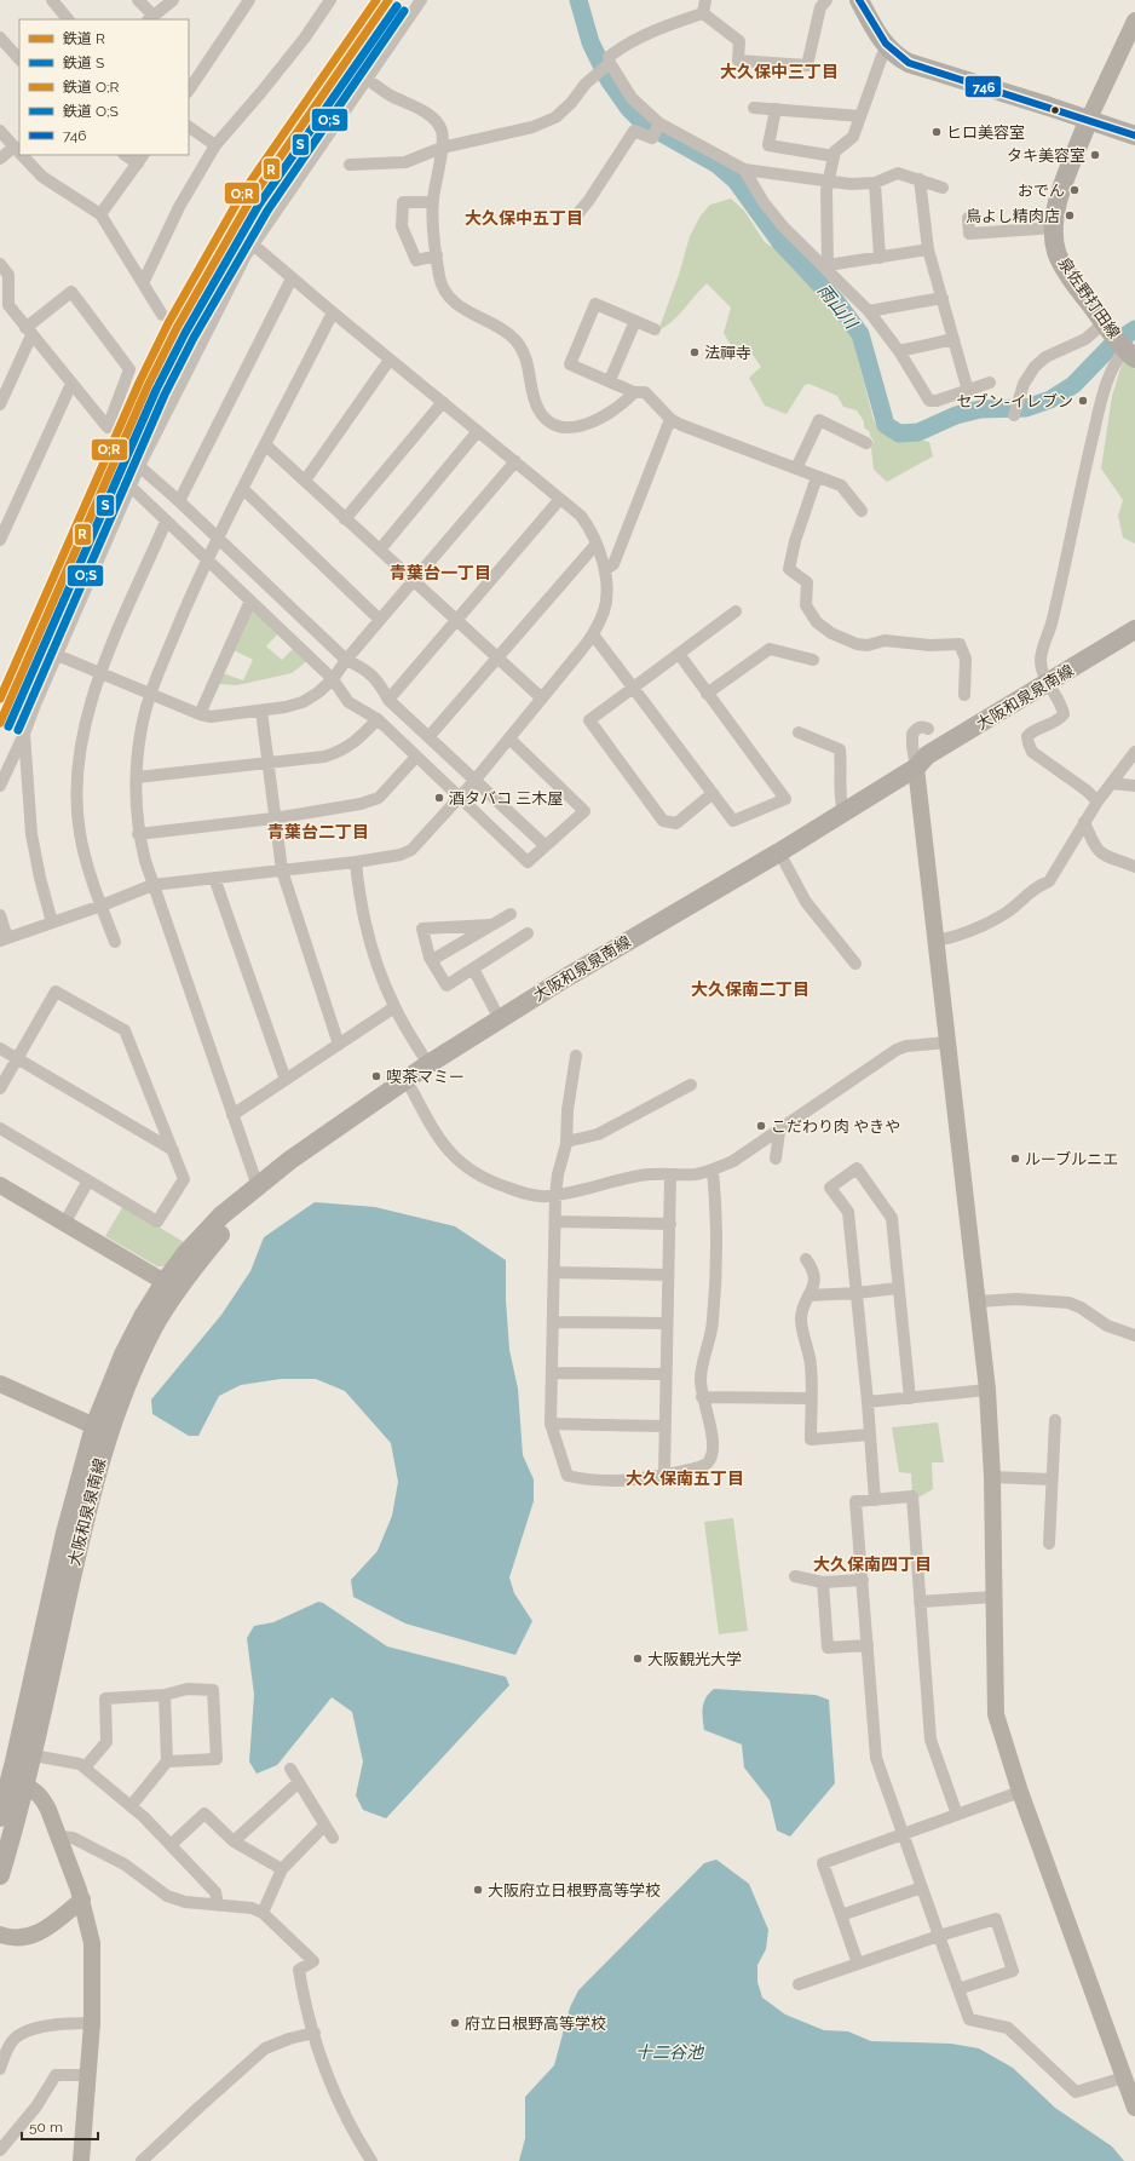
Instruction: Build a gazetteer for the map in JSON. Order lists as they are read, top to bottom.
{
  "streets": {
    "main road": ["泉佐野打田線", "大阪和泉泉南線"]
  },
  "districts": [
    "大久保中三丁目",
    "大久保中五丁目",
    "青葉台一丁目",
    "青葉台二丁目",
    "大久保南二丁目",
    "大久保南五丁目",
    "大久保南四丁目"
  ],
  "water": ["雨山川", "十二谷池"],
  "places": [
    "ヒロ美容室",
    "タキ美容室",
    "おでん",
    "鳥よし精肉店",
    "法禪寺",
    "セブン-イレブン",
    "酒タバコ 三木屋",
    "喫茶マミー",
    "こだわり肉 やきや",
    "ルーブルニエ",
    "大阪観光大学",
    "大阪府立日根野高等学校",
    "府立日根野高等学校"
  ],
  "lines": [
    "rail line R",
    "rail line O;R",
    "transit line 746",
    "rail line S",
    "rail line O;S"
  ],
  "legend": [
    "鉄道 R",
    "鉄道 S",
    "鉄道 O;R",
    "鉄道 O;S",
    "746"
  ],
  "scale_bar": "50 m"
}
